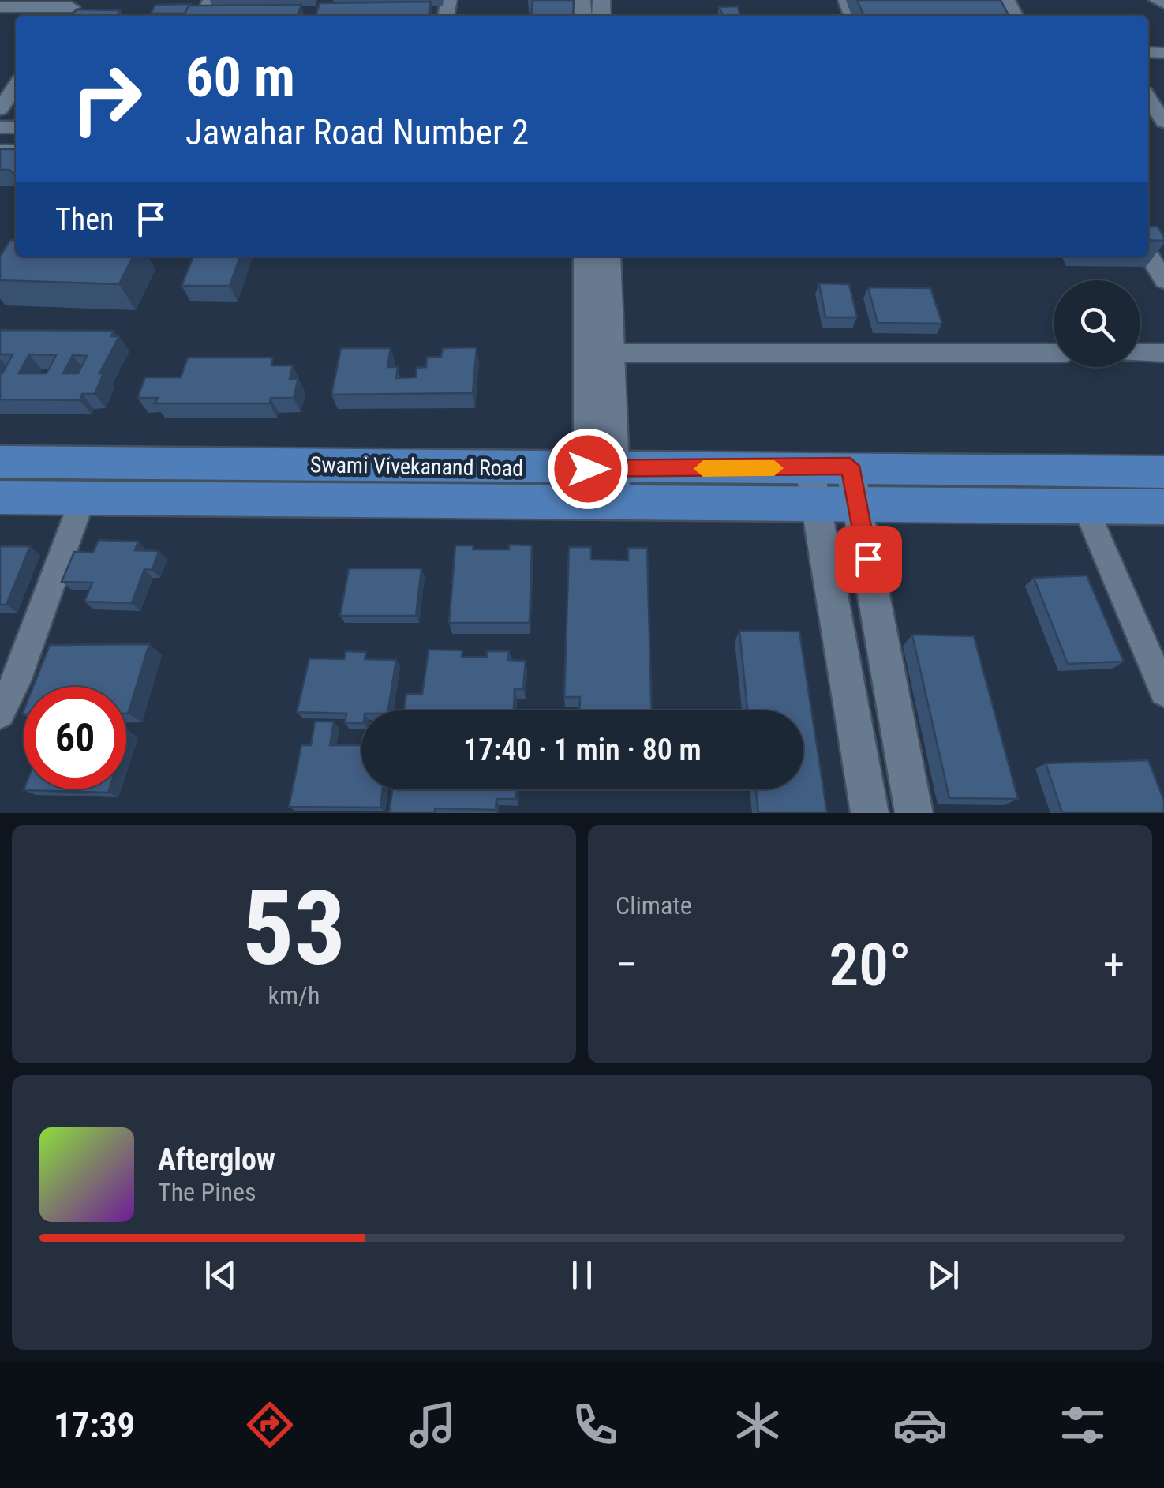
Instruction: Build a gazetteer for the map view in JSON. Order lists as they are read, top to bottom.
{
  "streets": {
    "main road": ["Swami Vivekanand Road"]
  },
  "page": {
    "turn": ["60 m", "Jawahar Road Number 2"],
    "then": "Then",
    "limit": "60",
    "trip": "17:40 · 1 min · 80 m",
    "tile": [
      ["53", "km/h"],
      "Climate"
    ],
    "heat": ["−", "20°", "+"],
    "song": ["Afterglow", "The Pines"],
    "tabs": "17:39"
  }
}
